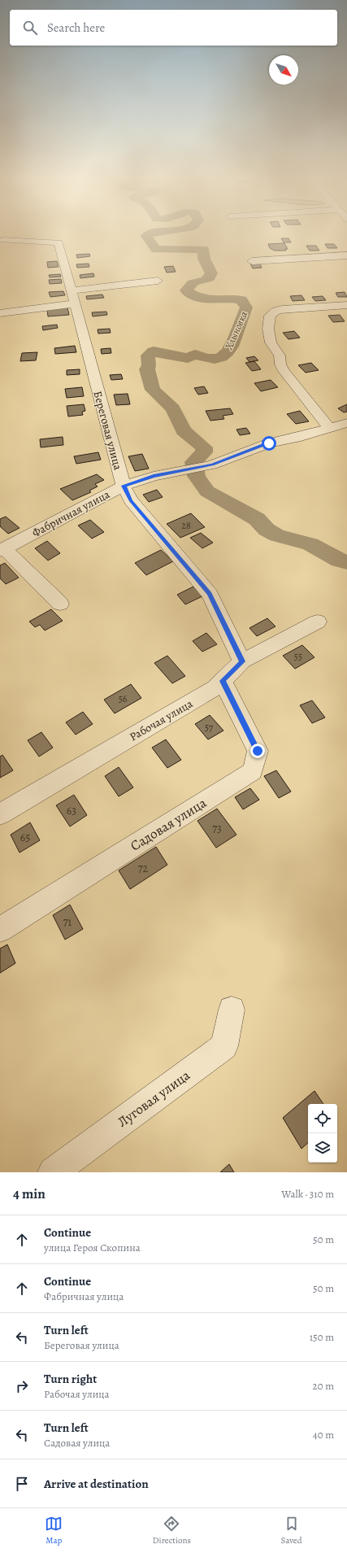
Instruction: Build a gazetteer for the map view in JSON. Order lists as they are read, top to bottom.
{
  "streets": {
    "street": [
      "Береговая улица",
      "Фабричная улица",
      "Рабочая улица",
      "Садовая улица",
      "Луговая улица"
    ]
  },
  "crossings": [
    ["Береговая улица", "Фабричная улица"],
    ["Береговая улица", "Рабочая улица"],
    ["Рабочая улица", "Садовая улица"]
  ],
  "water": ["Хлыновка"],
  "house_numbers": [
    "28",
    "55",
    "56",
    "57",
    "63",
    "73",
    "65",
    "72",
    "71"
  ],
  "north": "bottom right",
  "page": {
    "search": "Search here",
    "heading": ["4 min", "Walk · 310 m"],
    "list": [
      ["Continue", "улица Героя Скопина", "50 m"],
      ["Continue", "Фабричная улица", "50 m"],
      ["Turn left", "Береговая улица", "150 m"],
      ["Turn right", "Рабочая улица", "20 m"],
      ["Turn left", "Садовая улица", "40 m"],
      "Arrive at destination"
    ],
    "nav": ["Map", "Directions", "Saved"]
  }
}
